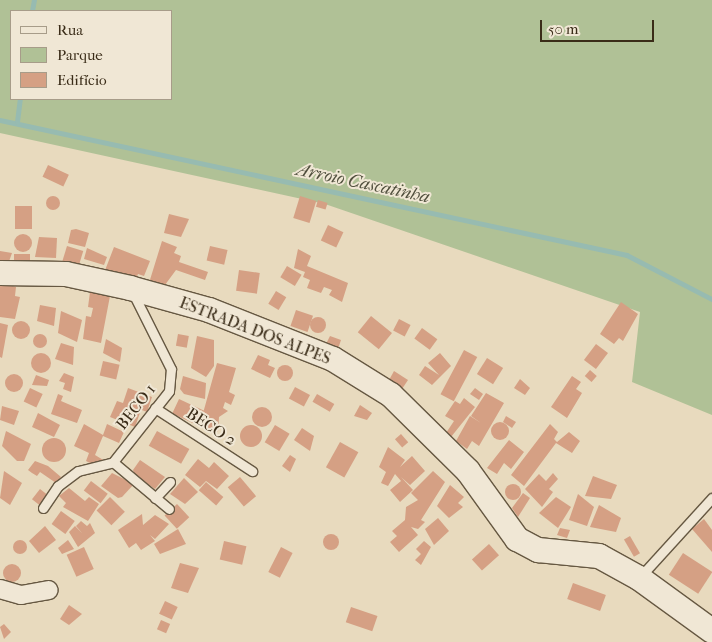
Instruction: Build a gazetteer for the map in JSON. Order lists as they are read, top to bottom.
{
  "streets": {
    "street": ["ESTRADA DOS ALPES"],
    "lane": ["BECO 1", "BECO 2"]
  },
  "crossings": [
    ["ESTRADA DOS ALPES", "BECO 1"],
    ["BECO 1", "BECO 2"]
  ],
  "water": ["Arroio Cascatinha"],
  "legend": ["Rua", "Parque", "Edifício"],
  "scale_bar": "50 m"
}
